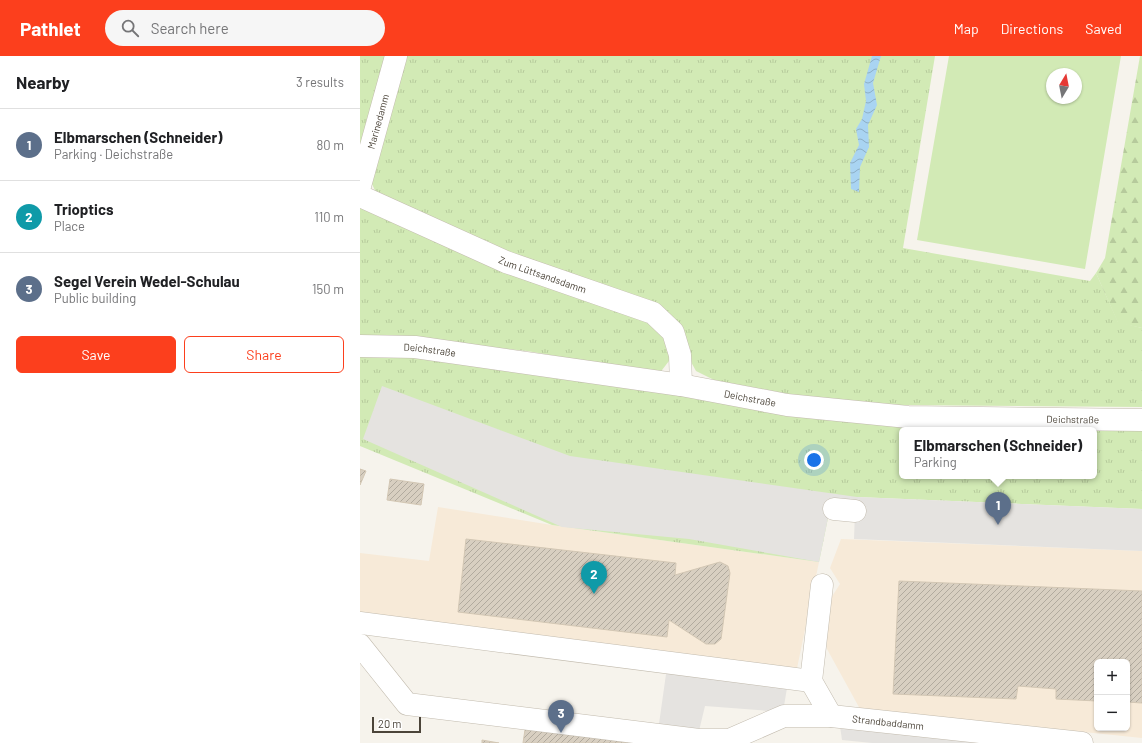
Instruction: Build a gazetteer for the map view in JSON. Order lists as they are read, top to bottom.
{
  "streets": {
    "street": [
      "Marinedamm",
      "Zum Lüttsandsdamm",
      "Deichstraße",
      "Strandbaddamm"
    ]
  },
  "crossings": [
    ["Zum Lüttsandsdamm", "Deichstraße"]
  ],
  "scale_bar": "20 m",
  "north": "top",
  "page": {
    "header": "Pathlet",
    "search": "Search here",
    "nav": ["Map", "Directions", "Saved"],
    "heading": ["Nearby", "3 results"],
    "list": [
      {
        "mark": "1",
        "name": "Elbmarschen (Schneider)",
        "note": "Parking · Deichstraße",
        "value": "80 m"
      },
      {
        "mark": "2",
        "name": "Trioptics",
        "note": "Place",
        "value": "110 m"
      },
      {
        "mark": "3",
        "name": "Segel Verein Wedel-Schulau",
        "note": "Public building",
        "value": "150 m"
      }
    ],
    "buttons": ["Save", "Share"],
    "popup": ["Elbmarschen (Schneider)", "Parking"],
    "pins": ["1", "2", "3"],
    "map_buttons": ["+", "−"],
    "scale": "20 m"
  }
}
